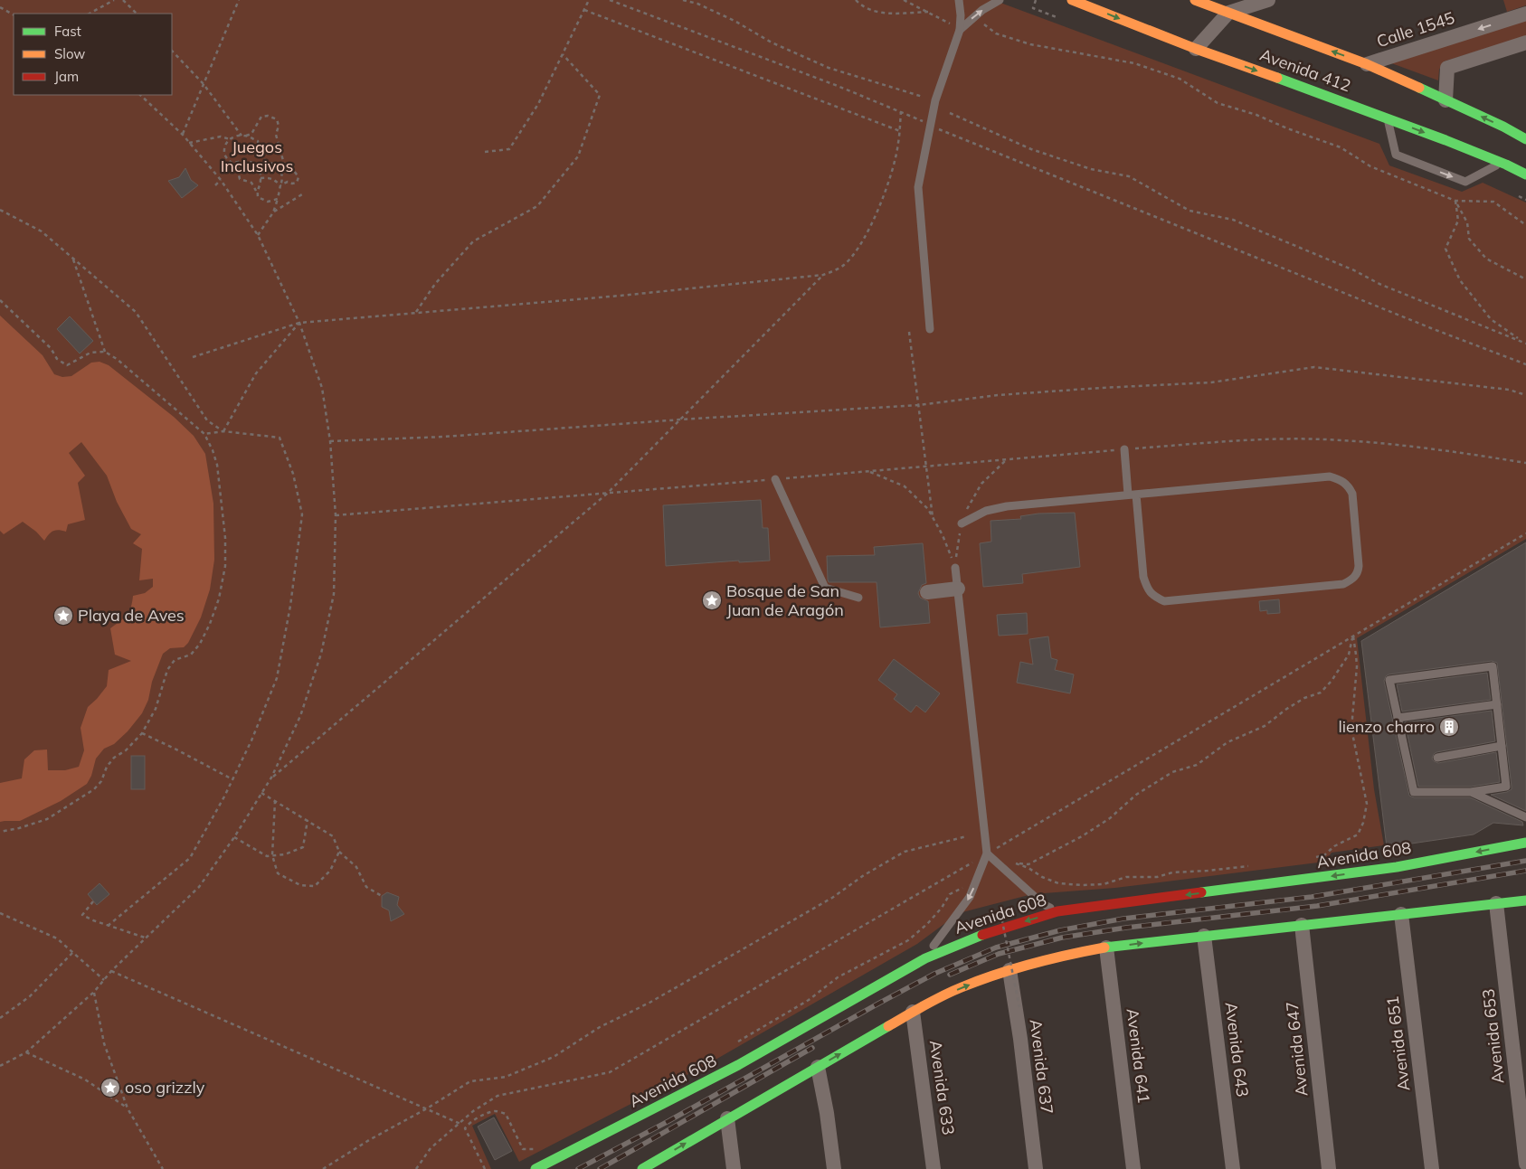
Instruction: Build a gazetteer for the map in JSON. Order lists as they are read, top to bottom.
{
  "streets": {
    "main road": ["Avenida 412", "Avenida 608"],
    "street": [
      "Calle 1545",
      "Avenida 653",
      "Avenida 651",
      "Avenida 647",
      "Avenida 643",
      "Avenida 641",
      "Avenida 637",
      "Avenida 633"
    ]
  },
  "crossings": [
    ["Calle 1545", "Avenida 412"]
  ],
  "one_way": ["Calle 1545"],
  "parks": ["Juegos Inclusivos"],
  "places": {
    "place": ["Bosque de San Juan de Aragón", "Playa de Aves", "oso grizzly"],
    "building": ["lienzo charro"]
  },
  "legend": ["Fast", "Slow", "Jam"]
}
